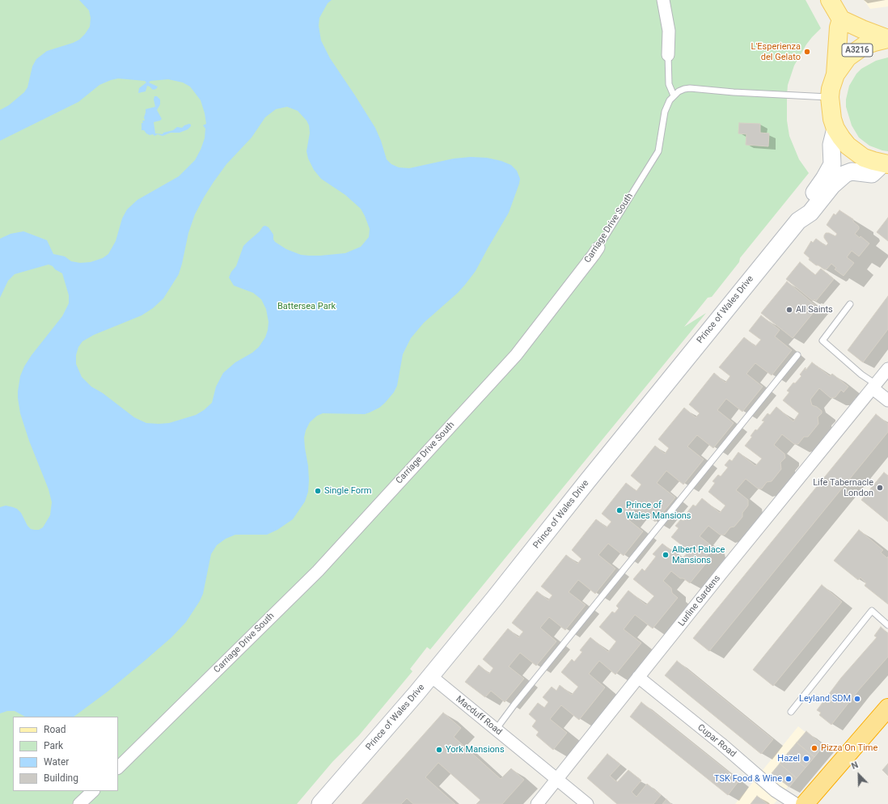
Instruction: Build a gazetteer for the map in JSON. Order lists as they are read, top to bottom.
{
  "streets": {
    "main road": ["A3216"],
    "street": [
      "Carriage Drive South",
      "Prince of Wales Drive",
      "Lurline Gardens",
      "Macduff Road",
      "Cupar Road"
    ]
  },
  "crossings": [
    ["A3216", "Prince of Wales Drive"],
    ["Prince of Wales Drive", "Macduff Road"],
    ["Lurline Gardens", "Macduff Road"],
    ["Lurline Gardens", "Cupar Road"]
  ],
  "parks": ["Battersea Park"],
  "places": [
    "L'Esperienza del Gelato",
    "All Saints",
    "Life Tabernacle London",
    "Single Form",
    "Prince of Wales Mansions",
    "Albert Palace Mansions",
    "Leyland SDM",
    "Pizza On Time",
    "York Mansions",
    "Hazel",
    "TSK Food & Wine"
  ],
  "legend": [
    "Road",
    "Park",
    "Water",
    "Building"
  ],
  "north": "top left"
}
